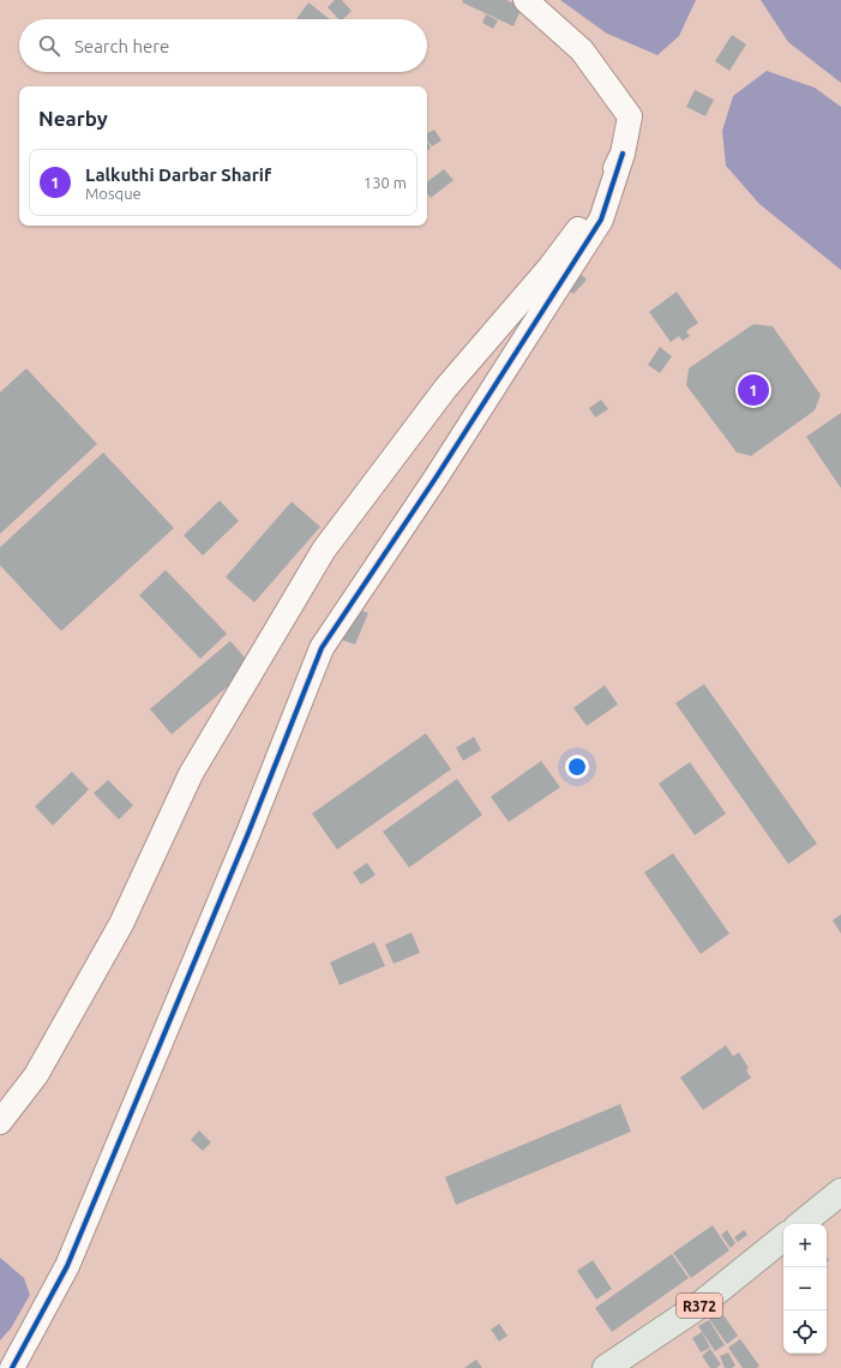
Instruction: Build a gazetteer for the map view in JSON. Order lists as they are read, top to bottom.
{
  "streets": {
    "main road": ["R372"]
  },
  "page": {
    "search": "Search here",
    "heading": "Nearby",
    "list": [
      {
        "mark": "1",
        "name": "Lalkuthi Darbar Sharif",
        "note": "Mosque",
        "value": "130 m"
      }
    ],
    "pins": "1",
    "map_buttons": ["+", "−"]
  }
}
